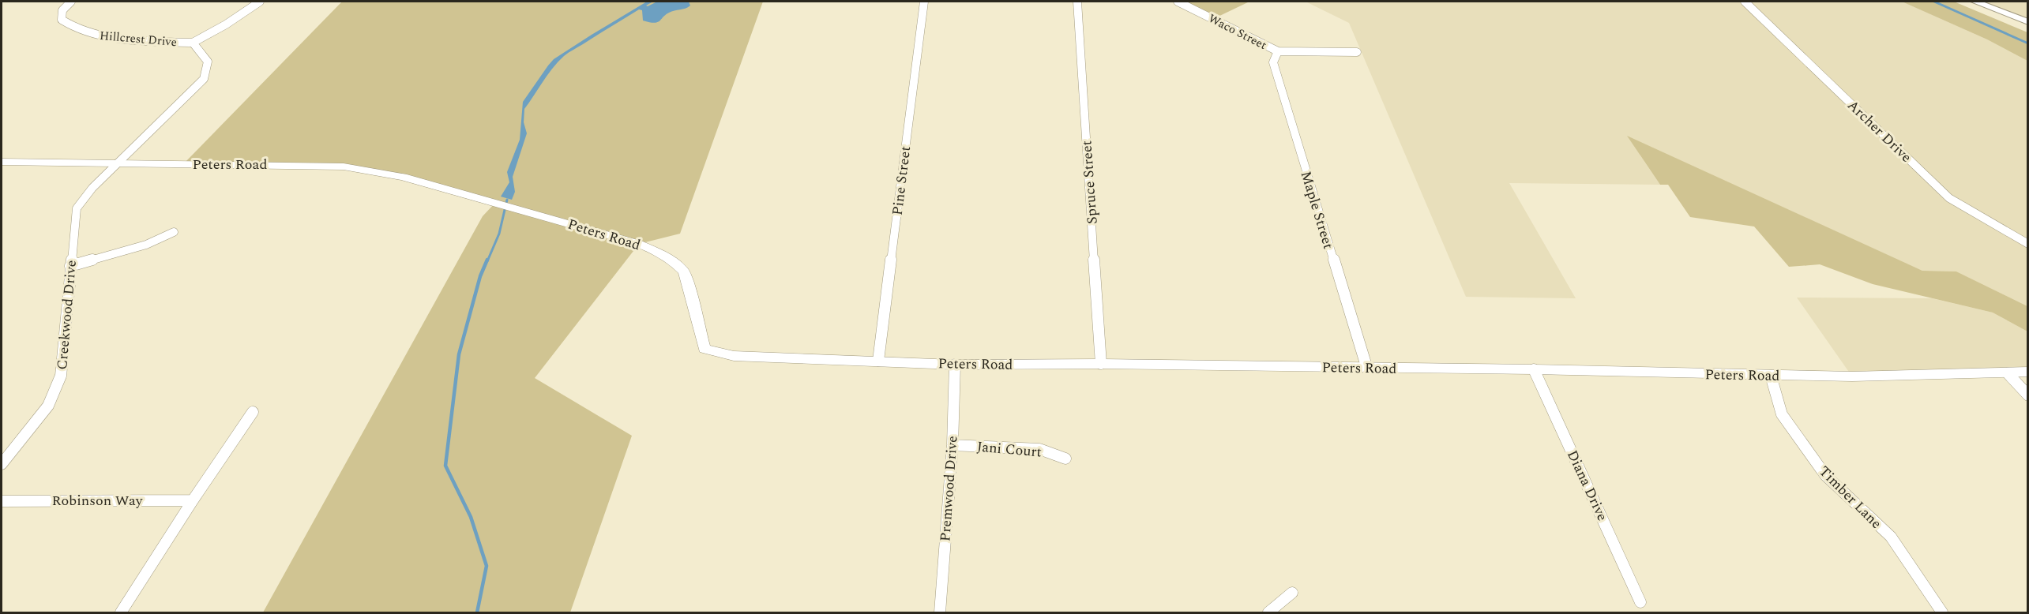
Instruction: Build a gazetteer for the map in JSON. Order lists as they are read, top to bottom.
{
  "streets": {
    "street": [
      "Waco Street",
      "Hillcrest Drive",
      "Archer Drive",
      "Peters Road",
      "Pine Street",
      "Spruce Street",
      "Maple Street",
      "Creekwood Drive",
      "Jani Court",
      "Diana Drive",
      "Premwood Drive",
      "Timber Lane",
      "Robinson Way"
    ]
  },
  "crossings": [
    ["Waco Street", "Maple Street"],
    ["Hillcrest Drive", "Peters Road"],
    ["Hillcrest Drive", "Creekwood Drive"],
    ["Peters Road", "Pine Street"],
    ["Peters Road", "Spruce Street"],
    ["Peters Road", "Maple Street"],
    ["Peters Road", "Creekwood Drive"],
    ["Peters Road", "Diana Drive"],
    ["Peters Road", "Premwood Drive"],
    ["Peters Road", "Timber Lane"],
    ["Jani Court", "Premwood Drive"]
  ]
}
